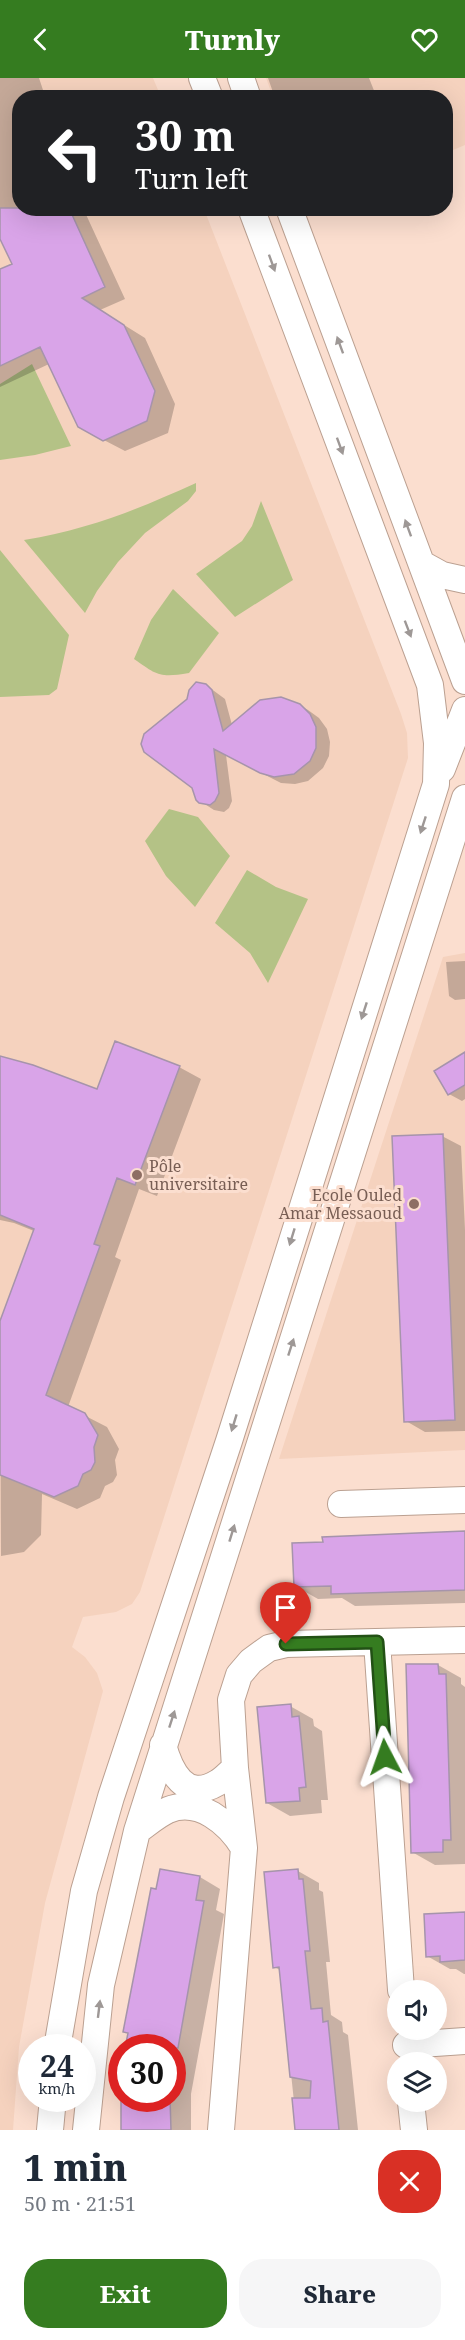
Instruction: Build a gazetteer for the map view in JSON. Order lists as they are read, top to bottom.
{
  "places": ["Pôle universitaire", "Ecole Ouled Amar Messaoud"],
  "page": {
    "header": "Turnly",
    "turn": ["30 m", "Turn left"],
    "speed": "24 km/h",
    "limit": "30",
    "heading": ["1 min", "50 m · 21:51"],
    "buttons": ["Exit", "Share"]
  }
}
